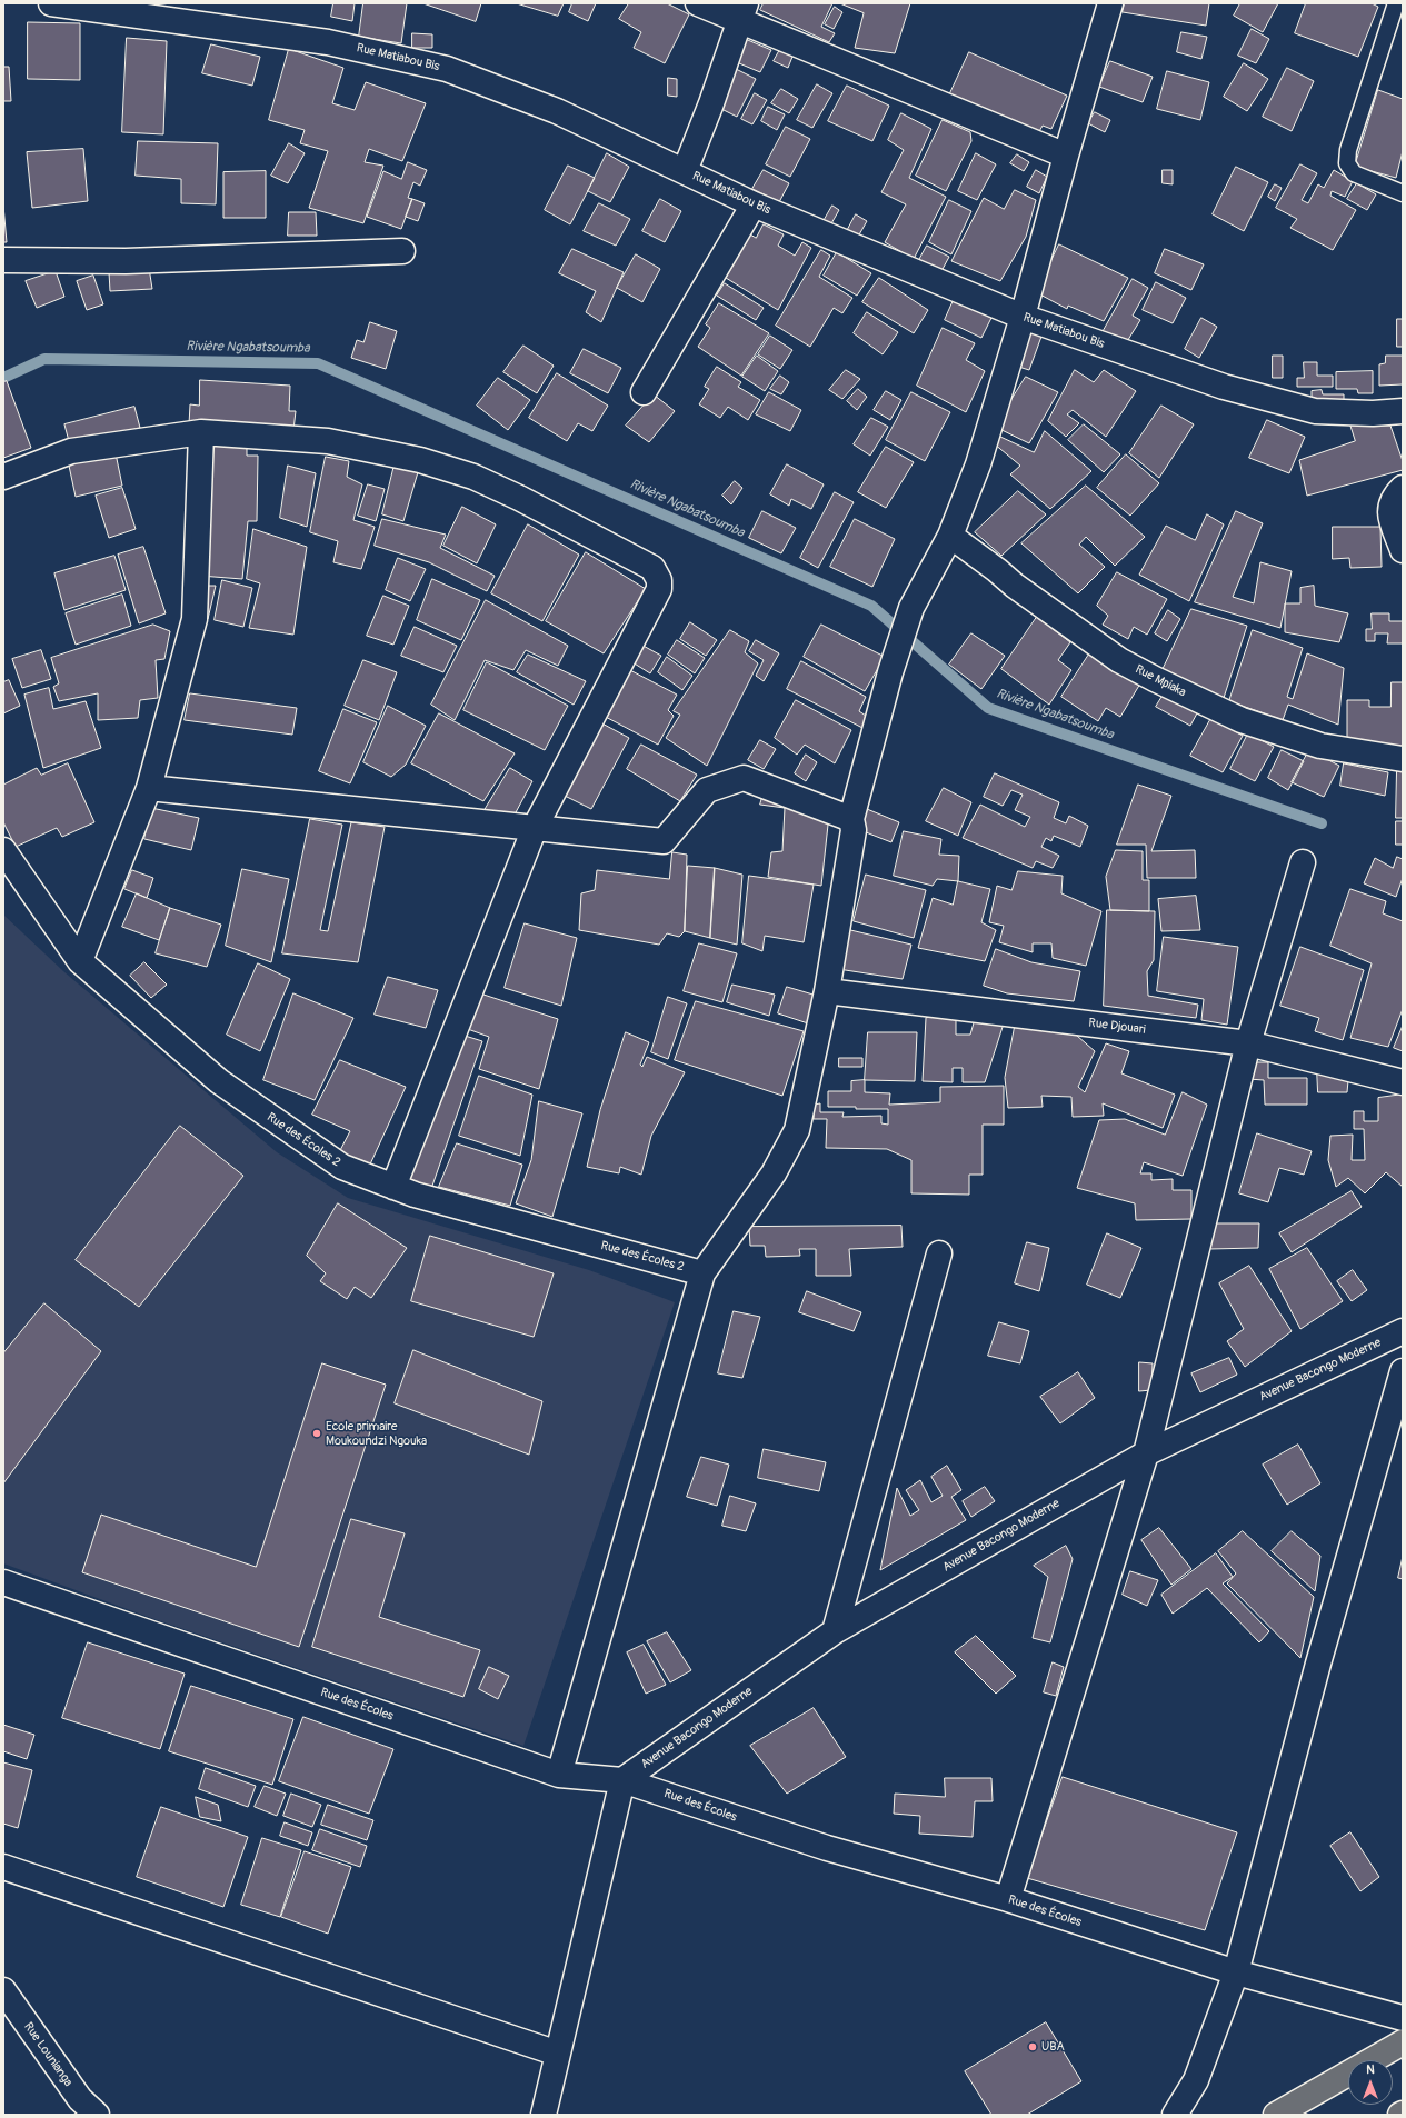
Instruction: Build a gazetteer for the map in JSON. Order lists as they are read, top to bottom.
{
  "streets": {
    "street": [
      "Rue Matiabou Bis",
      "Rue Mpiaka",
      "Rue Djouari",
      "Rue des Écoles 2",
      "Avenue Bacongo Moderne",
      "Rue des Écoles",
      "Rue Lounianga"
    ]
  },
  "crossings": [
    ["Avenue Bacongo Moderne", "Rue des Écoles"]
  ],
  "water": ["Rivière Ngabatsoumba"],
  "places": ["Ecole primaire Moukoundzi Ngouka", "UBA"],
  "north": "top"
}
